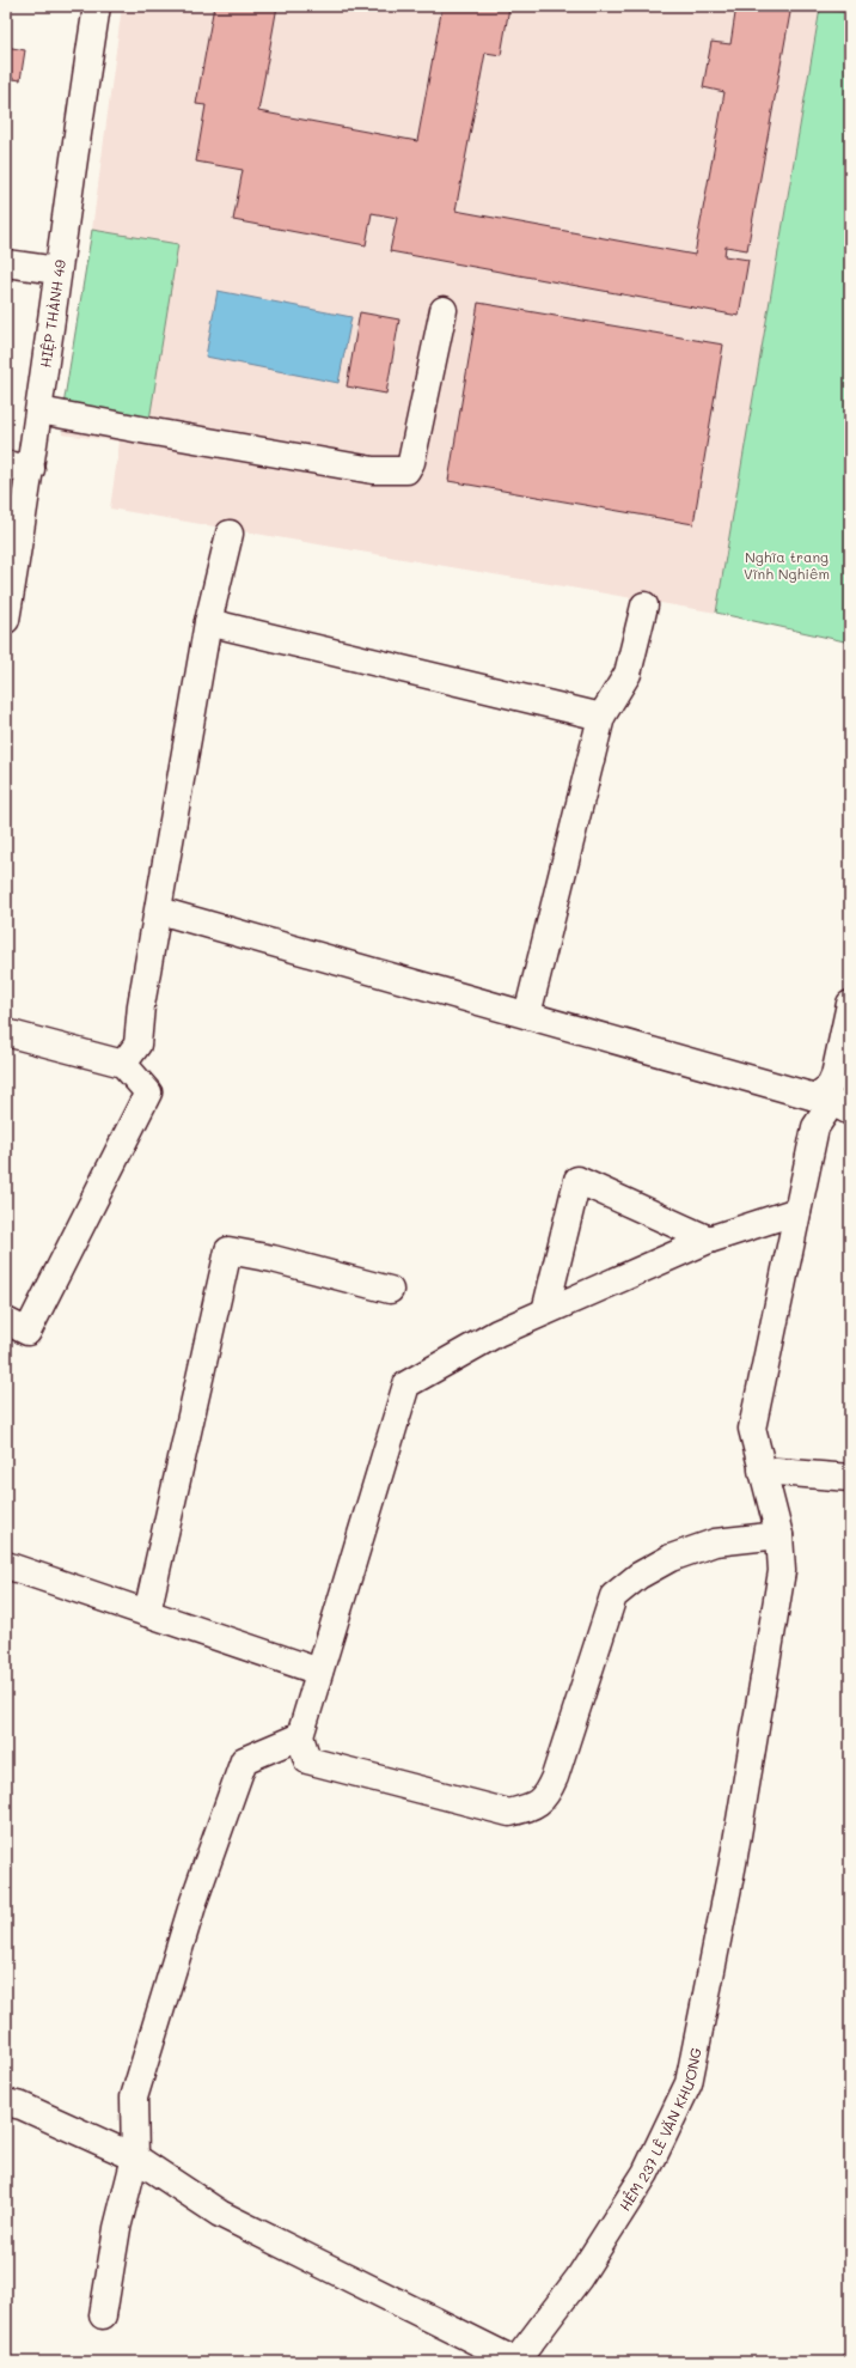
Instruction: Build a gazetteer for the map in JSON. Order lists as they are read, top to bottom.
{
  "streets": {
    "street": ["HIỆP THÀNH 49", "HẺM 237 LÊ VĂN KHƯƠNG"]
  },
  "parks": ["Nghĩa trang Vĩnh Nghiêm"]
}
